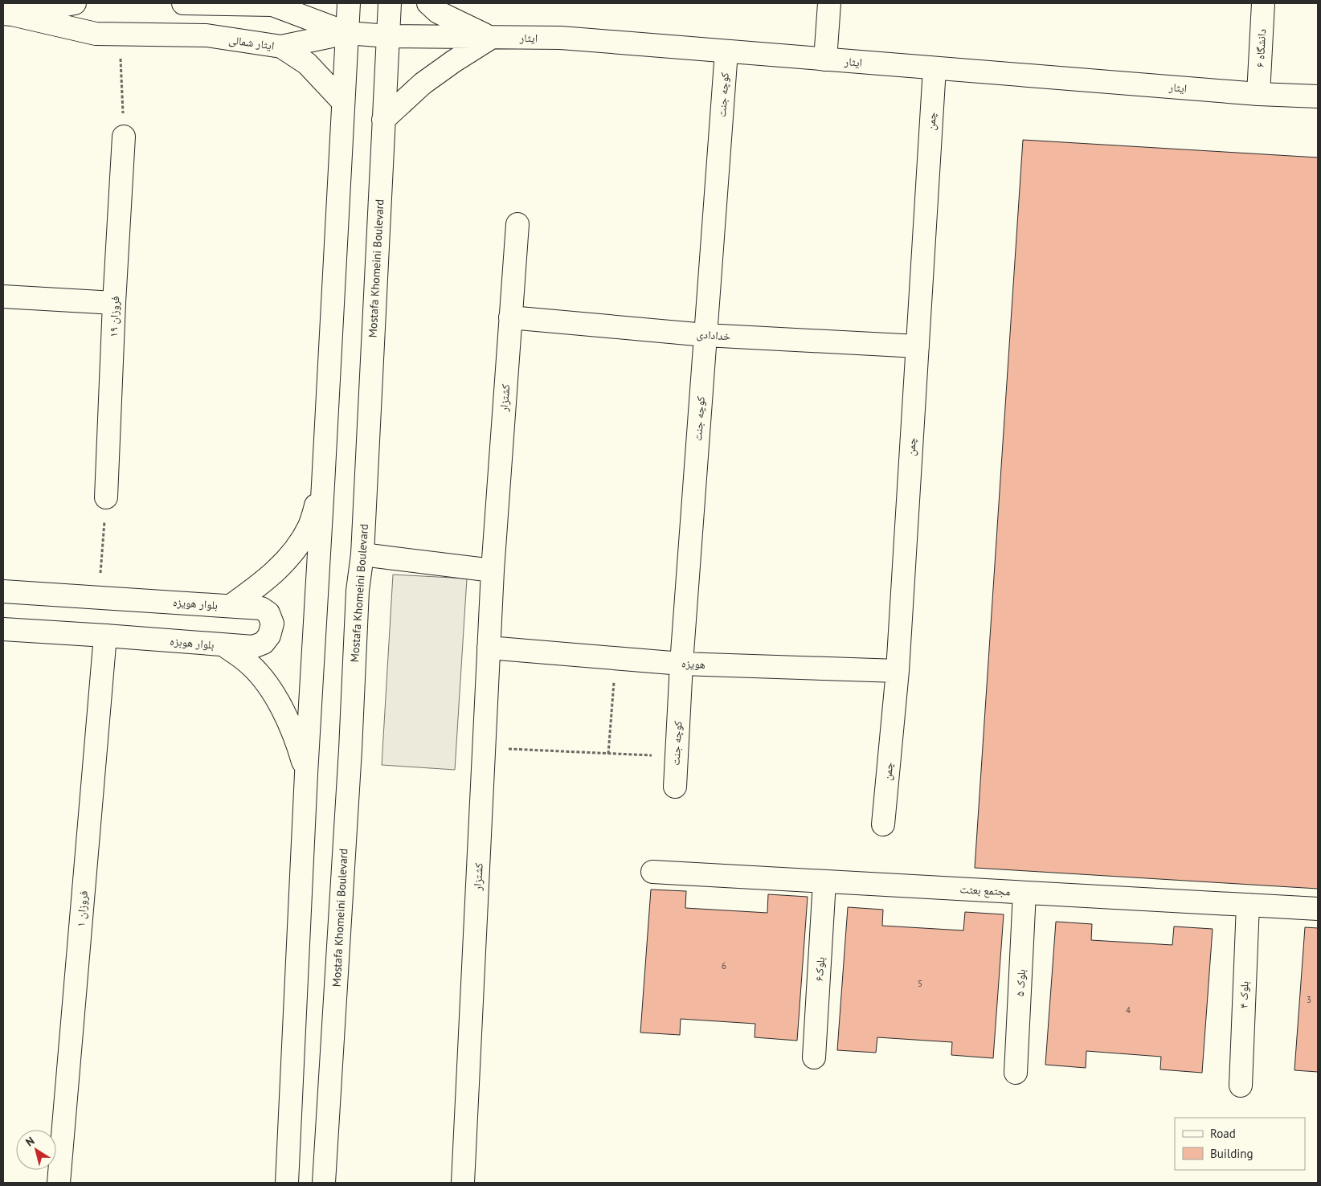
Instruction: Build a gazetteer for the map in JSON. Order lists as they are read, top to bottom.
{
  "streets": {
    "street": [
      "ایثار",
      "ایثار شمالی",
      "دانشگاه ۶",
      "کوچه جنت",
      "چمن",
      "Mostafa Khomeini Boulevard",
      "فروزان ۱۹",
      "خدادادی",
      "کشتزار",
      "بلوار هویزه",
      "بلوار هوبزه",
      "هویزه",
      "مجتمع بعثت",
      "فروزان ۱",
      "بلوک۶",
      "بلوک ۵",
      "بلوک ۴"
    ]
  },
  "crossings": [
    ["ایثار", "ایثار شمالی"],
    ["ایثار", "دانشگاه ۶"],
    ["ایثار", "کوچه جنت"],
    ["ایثار", "چمن"],
    ["ایثار", "Mostafa Khomeini Boulevard"],
    ["کوچه جنت", "خدادادی"],
    ["کوچه جنت", "هویزه"],
    ["چمن", "خدادادی"],
    ["چمن", "هویزه"],
    ["خدادادی", "کشتزار"],
    ["کشتزار", "هویزه"],
    ["بلوار هوبزه", "فروزان ۱"],
    ["مجتمع بعثت", "بلوک۶"],
    ["مجتمع بعثت", "بلوک ۵"],
    ["مجتمع بعثت", "بلوک ۴"]
  ],
  "house_numbers": [
    "6",
    "5",
    "3",
    "4"
  ],
  "legend": ["Road", "Building"],
  "north": "top left"
}
